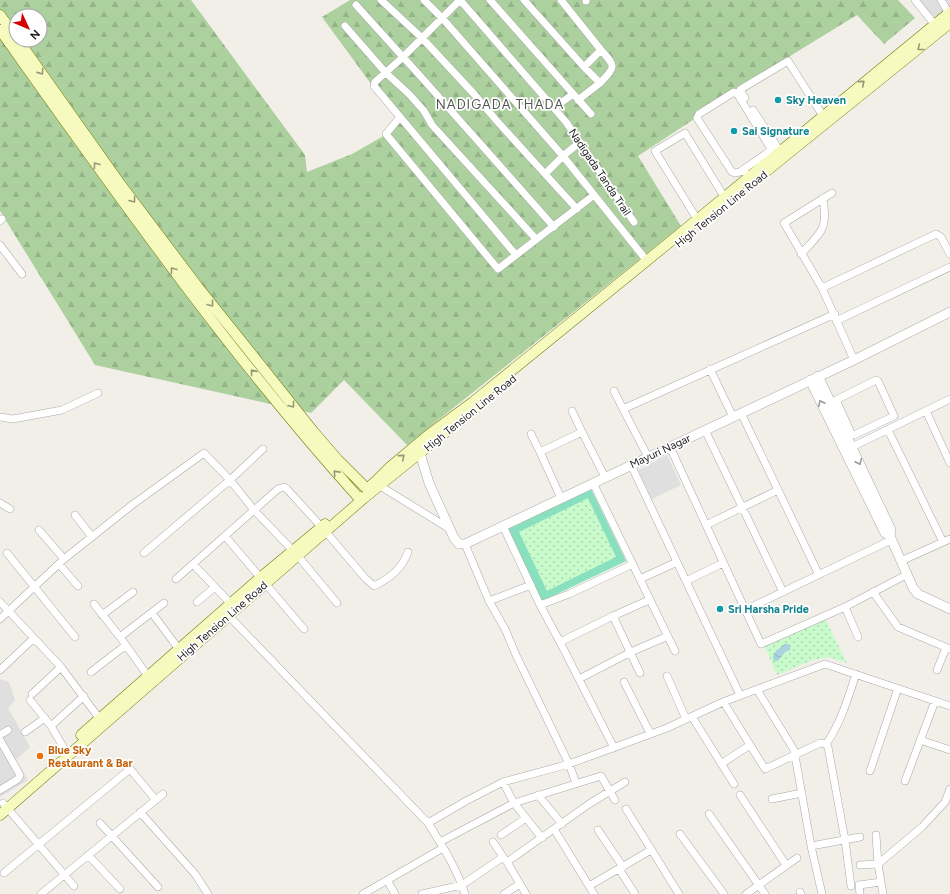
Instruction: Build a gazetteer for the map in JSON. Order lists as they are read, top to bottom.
{
  "streets": {
    "main road": ["High Tension Line Road"],
    "street": ["Nadigada Tanda Trail", "Mayuri Nagar"]
  },
  "districts": ["NADIGADA THADA"],
  "places": [
    "Sky Heaven",
    "Sai Signature",
    "Sri Harsha Pride",
    "Blue Sky Restaurant & Bar"
  ],
  "north": "bottom right"
}
